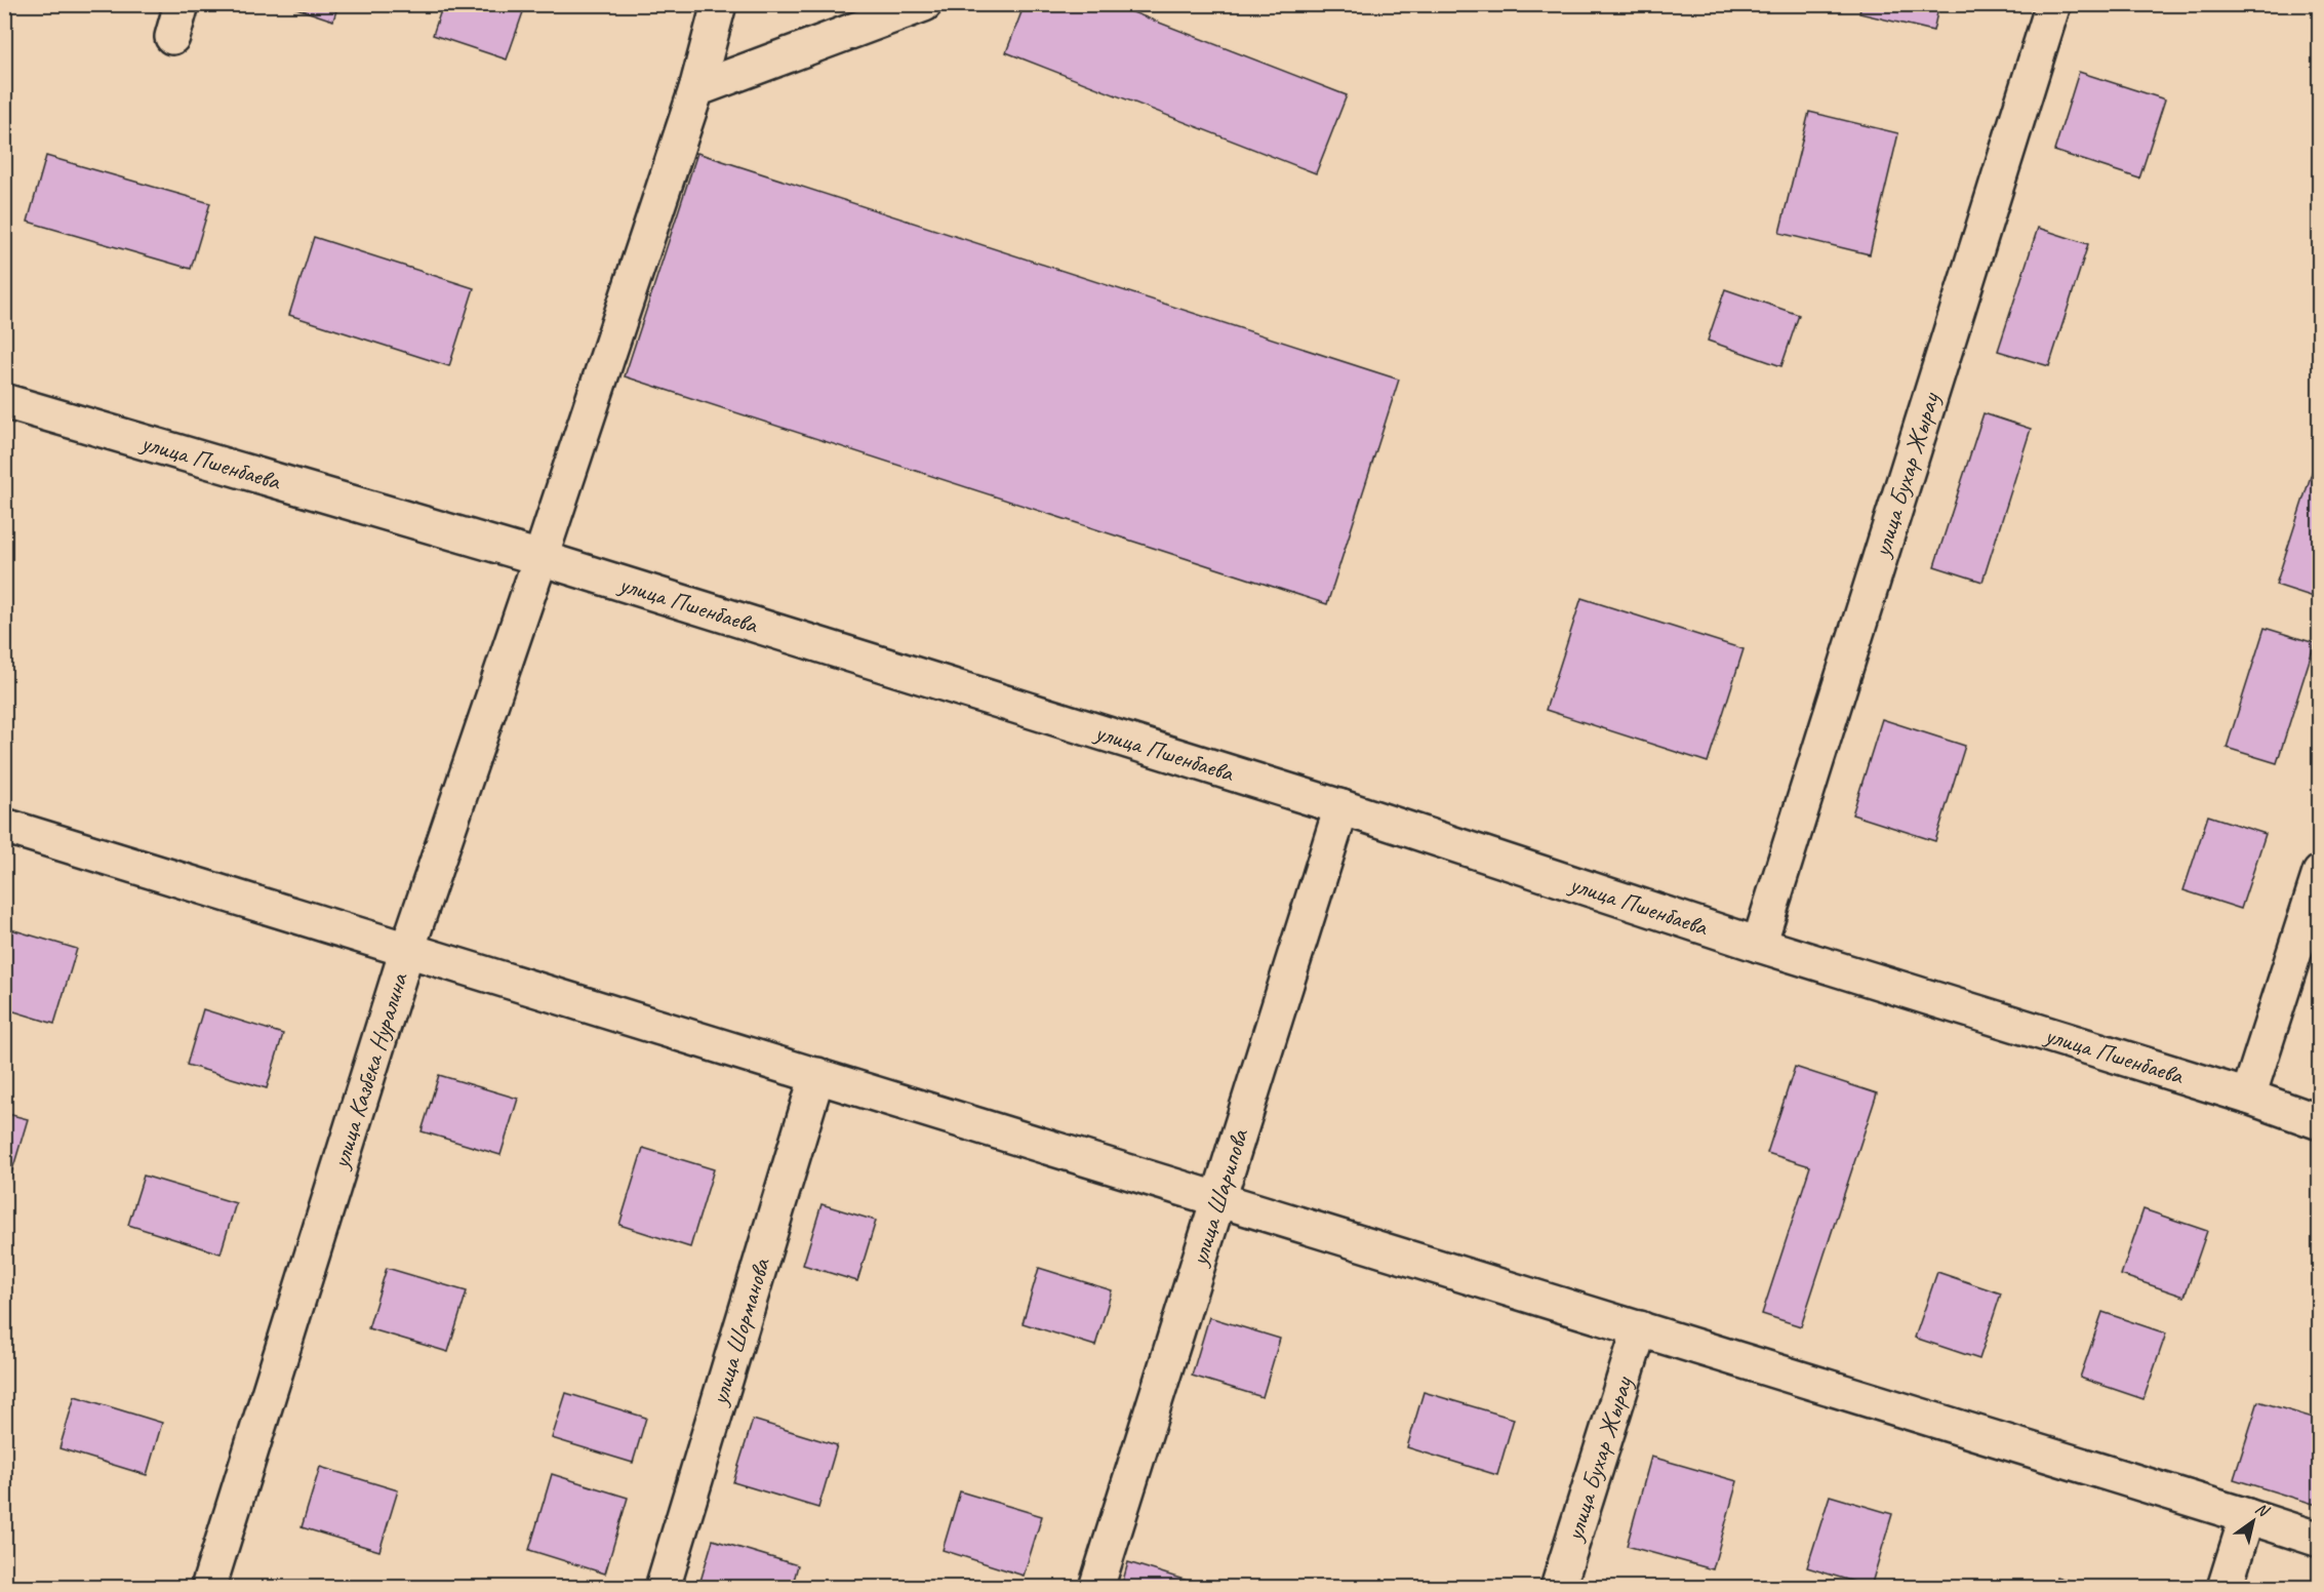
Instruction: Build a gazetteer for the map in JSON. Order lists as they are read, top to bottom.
{
  "streets": {
    "street": [
      "улица Пшенбаева",
      "улица Бухар Жырау",
      "улица Казбека Нуралина",
      "улица Шарипова",
      "улица Шорманова"
    ]
  },
  "crossings": [
    ["улица Пшенбаева", "улица Бухар Жырау"],
    ["улица Пшенбаева", "улица Казбека Нуралина"],
    ["улица Пшенбаева", "улица Шарипова"]
  ],
  "north": "top right"
}
